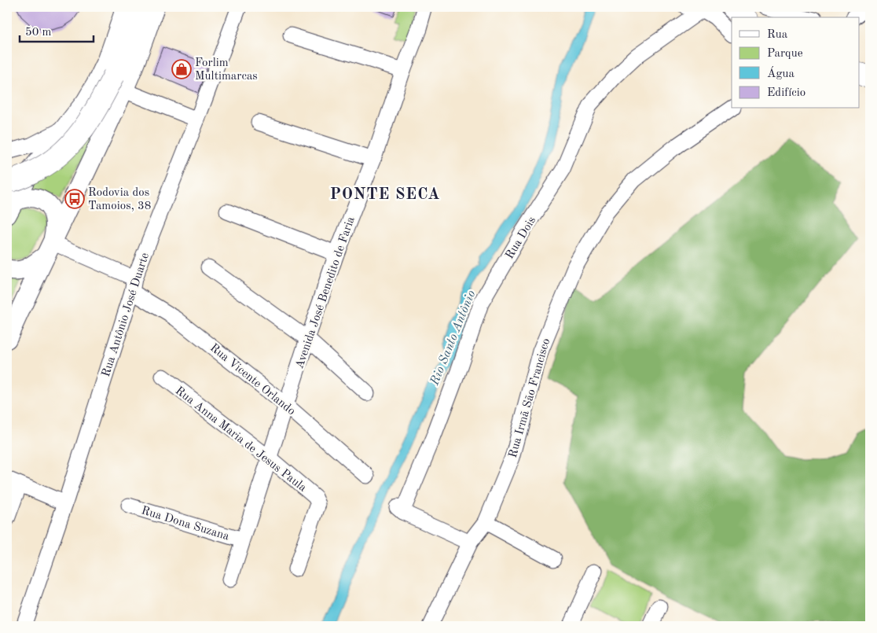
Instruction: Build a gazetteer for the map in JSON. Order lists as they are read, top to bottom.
{
  "streets": {
    "street": [
      "Rua Dois",
      "Avenida José Benedito de Faria",
      "Rua Antônio José Duarte",
      "Rua Vicente Orlando",
      "Rua Irmã São Francisco",
      "Rua Anna Maria de Jesus Paula",
      "Rua Dona Suzana"
    ]
  },
  "crossings": [
    ["Rua Dois", "Rua Irmã São Francisco"],
    ["Avenida José Benedito de Faria", "Rua Vicente Orlando"],
    ["Avenida José Benedito de Faria", "Rua Anna Maria de Jesus Paula"],
    ["Avenida José Benedito de Faria", "Rua Dona Suzana"],
    ["Rua Antônio José Duarte", "Rua Vicente Orlando"]
  ],
  "districts": ["PONTE SECA"],
  "water": ["Rio Santo Antônio"],
  "places": {
    "shop": ["Forlim Multimarcas"],
    "bus stop": ["Rodovia dos Tamoios, 38"]
  },
  "legend": [
    "Rua",
    "Parque",
    "Água",
    "Edifício"
  ],
  "scale_bar": "50 m"
}
